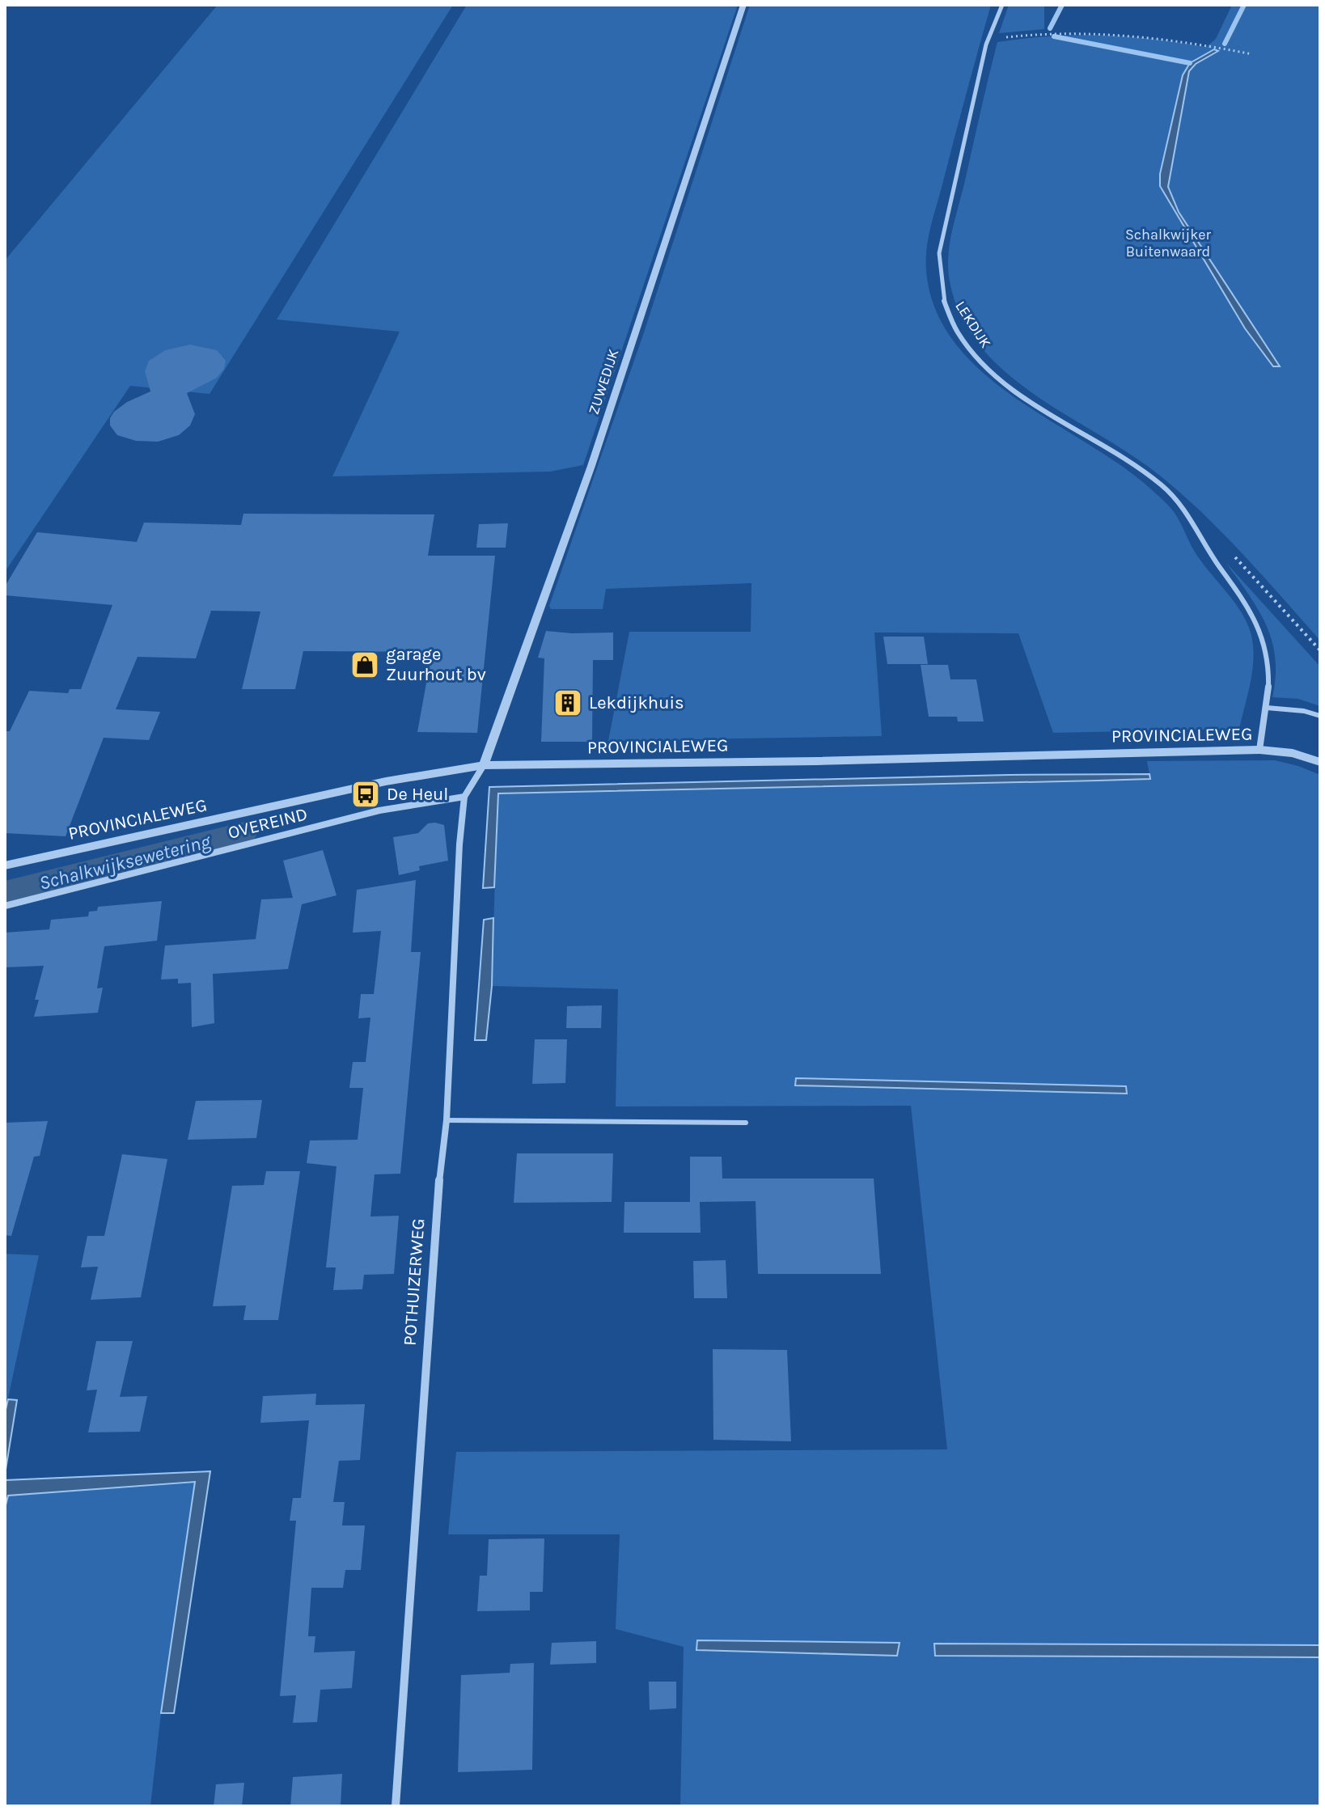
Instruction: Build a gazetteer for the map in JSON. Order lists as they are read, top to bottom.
{
  "streets": {
    "street": [
      "LEKDIJK",
      "ZUWEDIJK",
      "PROVINCIALEWEG",
      "OVEREIND",
      "POTHUIZERWEG"
    ]
  },
  "crossings": [
    ["LEKDIJK", "PROVINCIALEWEG"],
    ["ZUWEDIJK", "PROVINCIALEWEG"],
    ["ZUWEDIJK", "POTHUIZERWEG"],
    ["PROVINCIALEWEG", "POTHUIZERWEG"],
    ["OVEREIND", "POTHUIZERWEG"]
  ],
  "water": ["Schalkwijksewetering"],
  "parks": ["Schalkwijker Buitenwaard"],
  "places": {
    "shop": ["garage Zuurhout bv"],
    "building": ["Lekdijkhuis"],
    "bus stop": ["De Heul"]
  }
}
